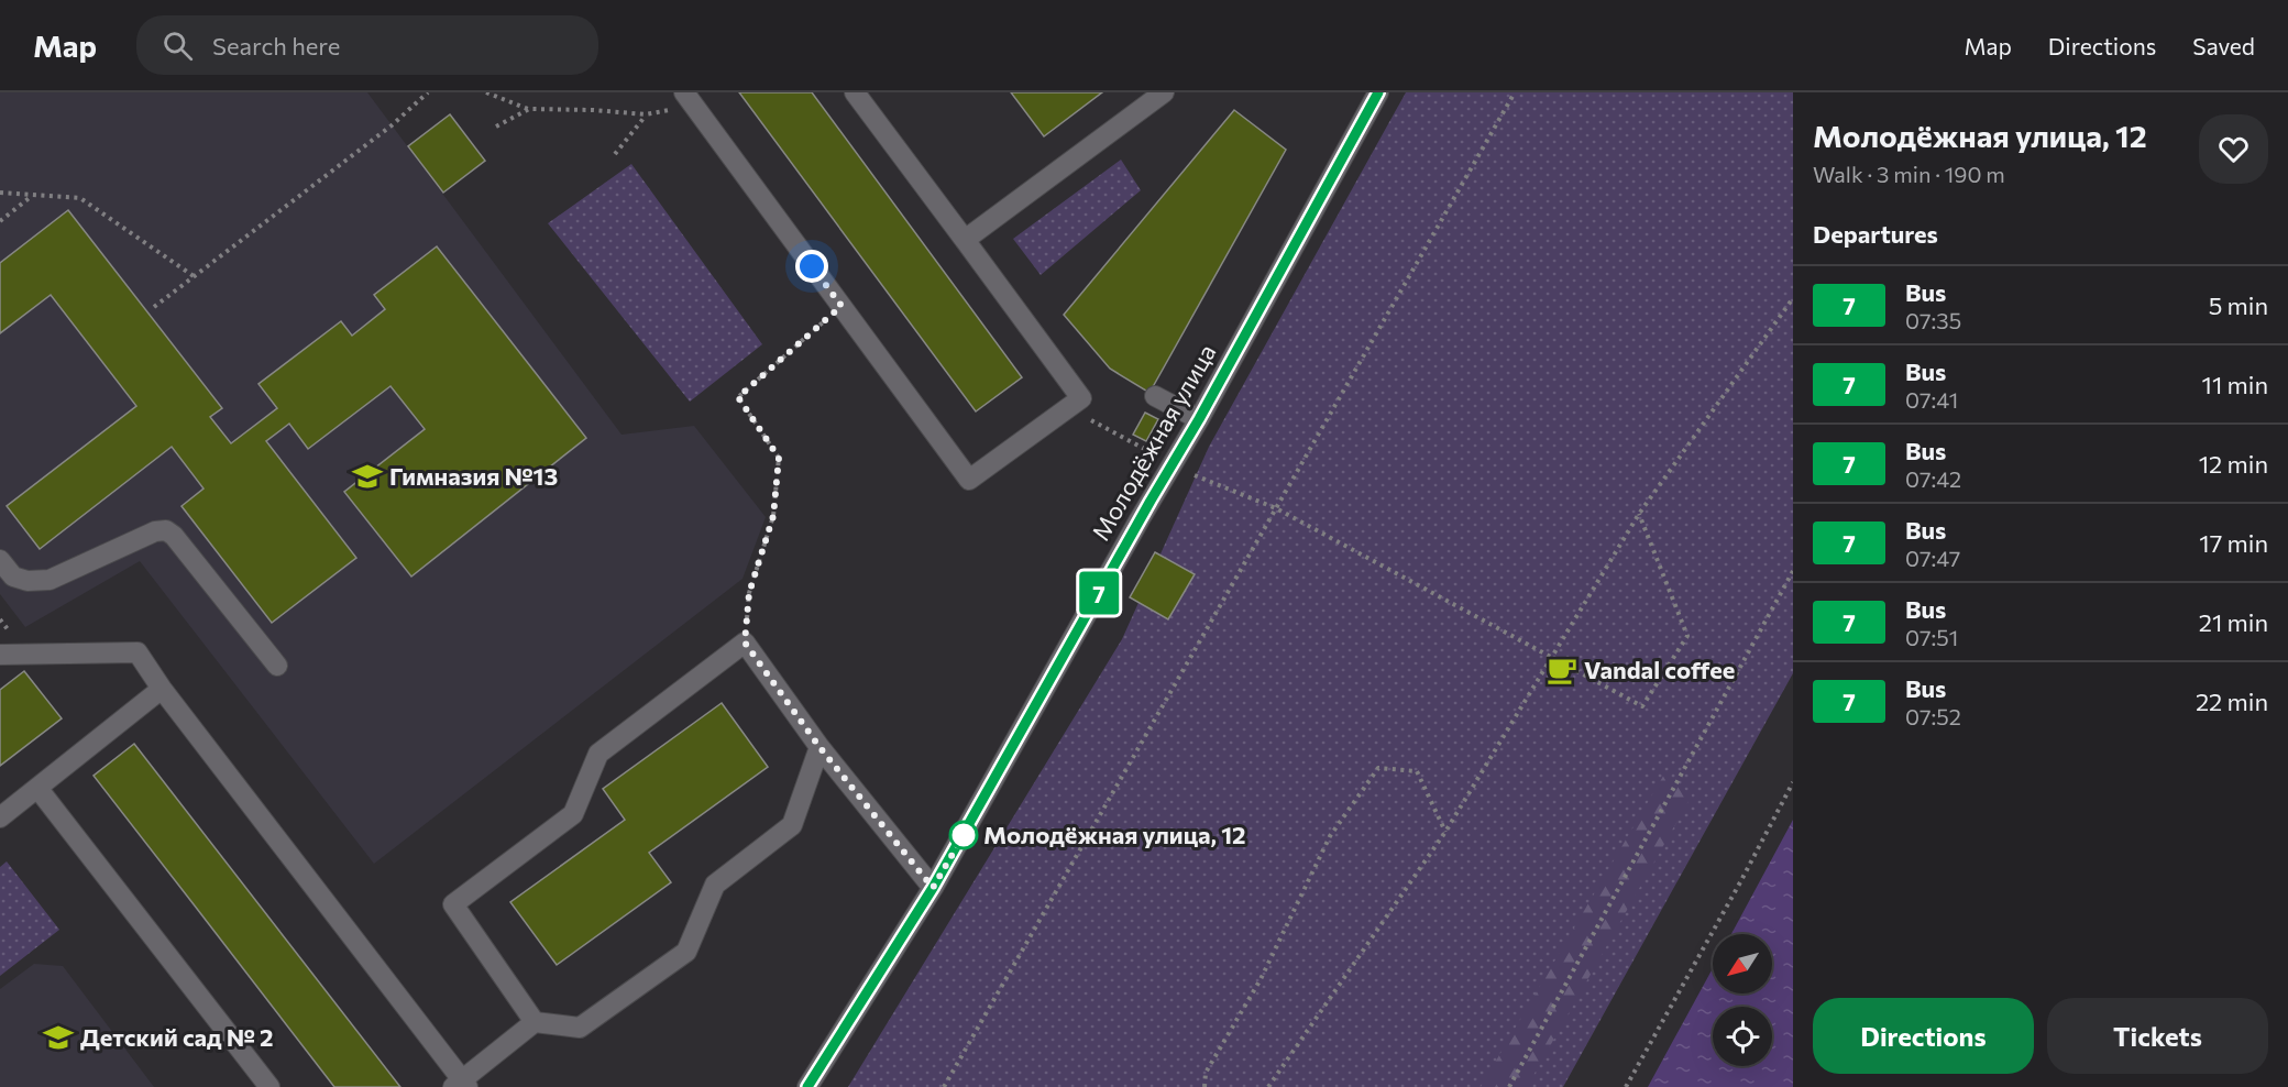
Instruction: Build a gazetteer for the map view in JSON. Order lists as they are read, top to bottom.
{
  "streets": {
    "street": ["Молодёжная улица"]
  },
  "places": {
    "school or university": ["Гимназия №13", "Детский сад № 2"],
    "cafe": ["Vandal coffee"],
    "other": ["Молодёжная улица, 12"]
  },
  "lines": ["bus line 7"],
  "north": "bottom left",
  "page": {
    "header": "Map",
    "search": "Search here",
    "nav": ["Map", "Directions", "Saved"],
    "on_map": "7",
    "heading": [
      ["Молодёжная улица, 12", "Walk · 3 min · 190 m"],
      "Departures"
    ],
    "list": [
      {
        "mark": "7",
        "name": "Bus",
        "note": "07:35",
        "value": "5 min"
      },
      {
        "mark": "7",
        "name": "Bus",
        "note": "07:41",
        "value": "11 min"
      },
      {
        "mark": "7",
        "name": "Bus",
        "note": "07:42",
        "value": "12 min"
      },
      {
        "mark": "7",
        "name": "Bus",
        "note": "07:47",
        "value": "17 min"
      },
      {
        "mark": "7",
        "name": "Bus",
        "note": "07:51",
        "value": "21 min"
      },
      {
        "mark": "7",
        "name": "Bus",
        "note": "07:52",
        "value": "22 min"
      }
    ],
    "buttons": ["Directions", "Tickets"]
  }
}
